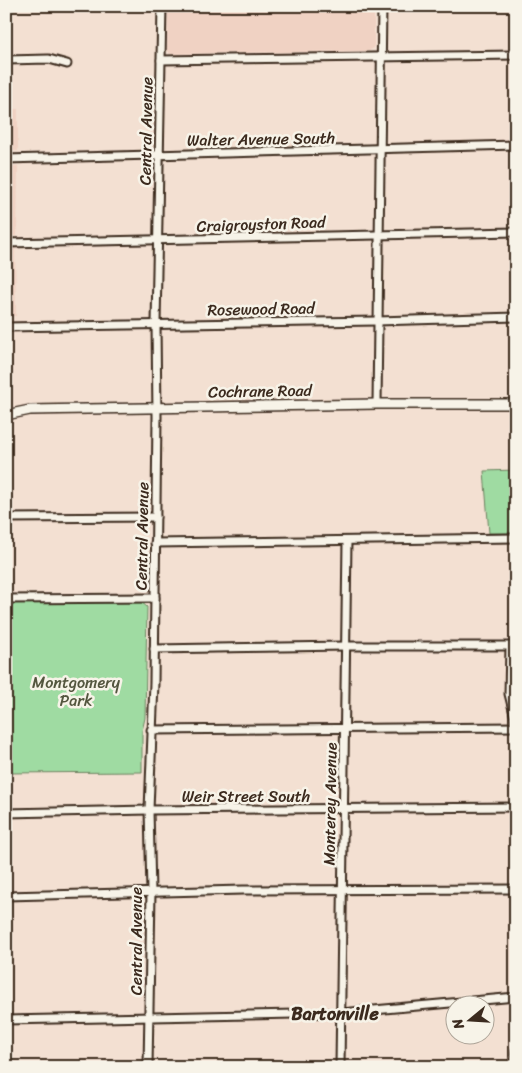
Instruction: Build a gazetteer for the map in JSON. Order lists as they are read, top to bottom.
{
  "streets": {
    "street": [
      "Central Avenue",
      "Walter Avenue South",
      "Craigroyston Road",
      "Rosewood Road",
      "Cochrane Road",
      "Weir Street South",
      "Monterey Avenue"
    ]
  },
  "crossings": [
    ["Central Avenue", "Walter Avenue South"],
    ["Central Avenue", "Craigroyston Road"],
    ["Central Avenue", "Rosewood Road"],
    ["Central Avenue", "Cochrane Road"],
    ["Central Avenue", "Weir Street South"],
    ["Weir Street South", "Monterey Avenue"]
  ],
  "districts": ["Bartonville"],
  "parks": ["Montgomery Park"],
  "north": "left"
}
